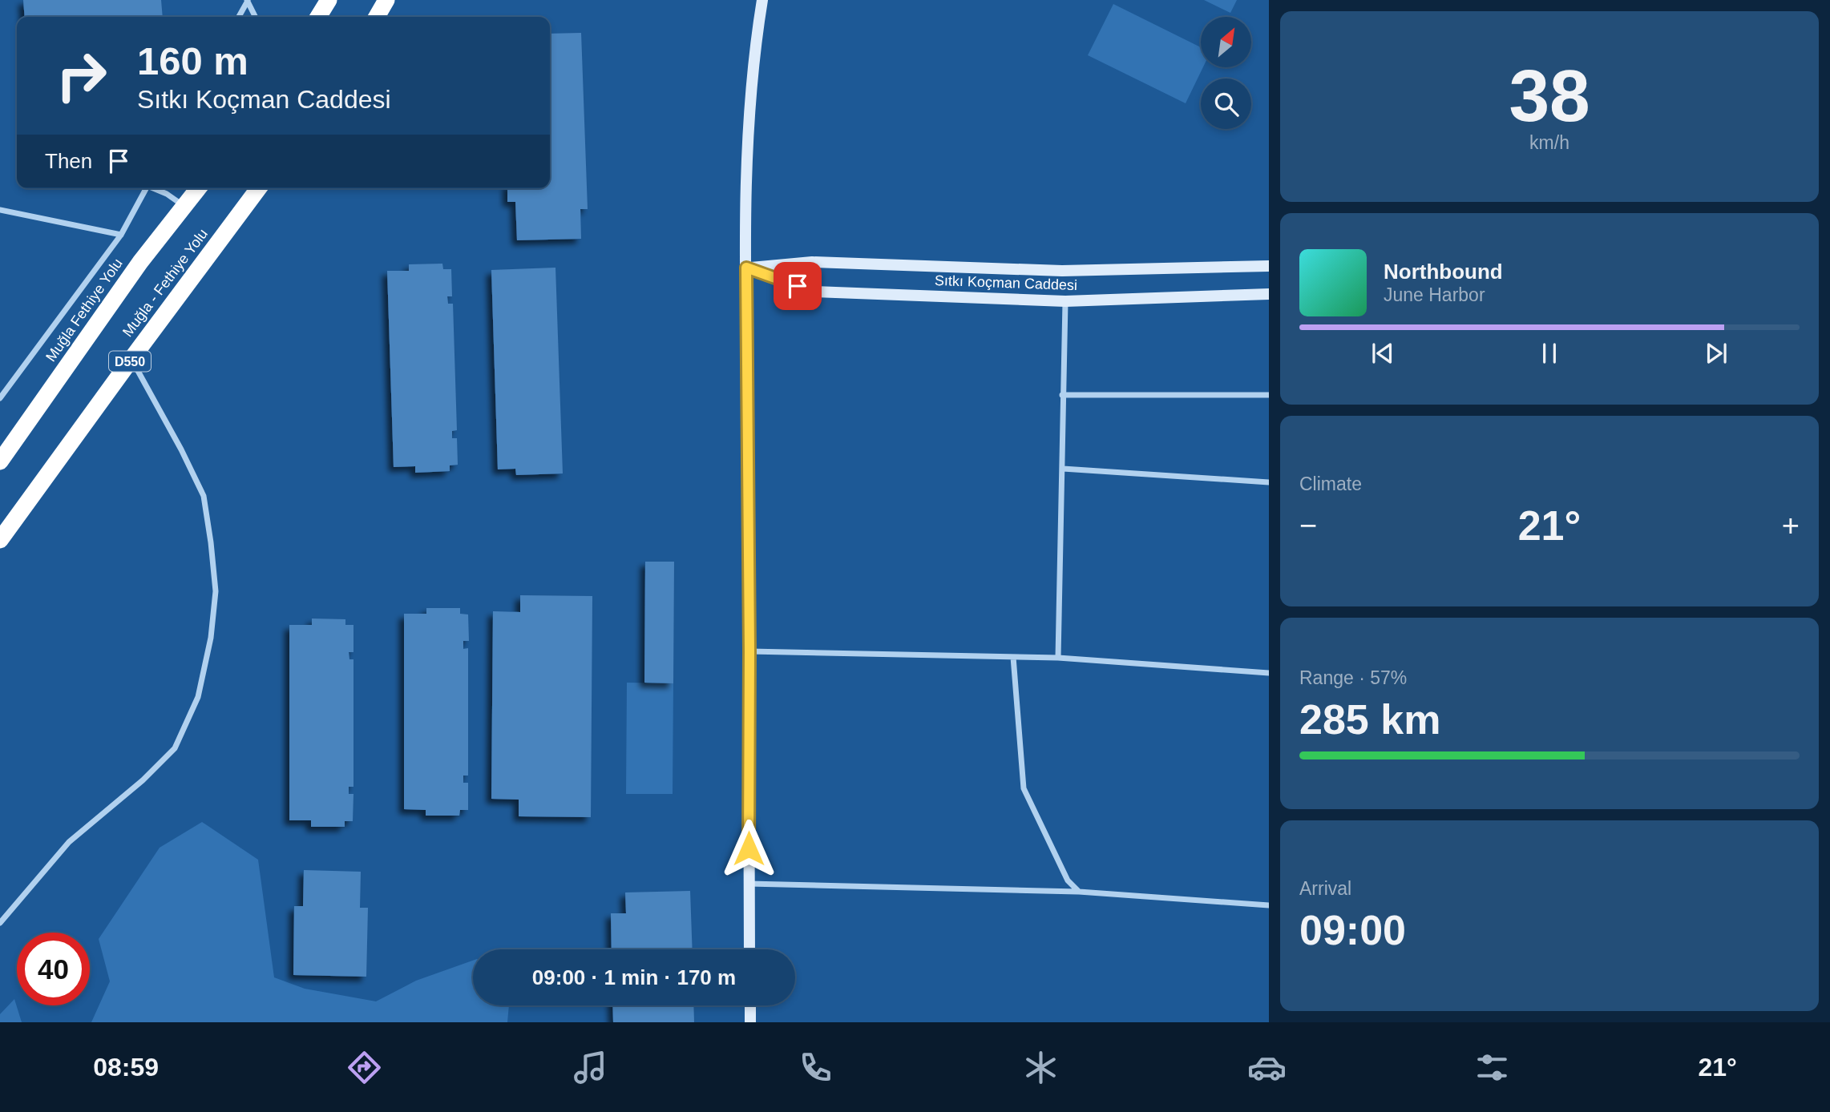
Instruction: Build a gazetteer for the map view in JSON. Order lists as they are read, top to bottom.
{
  "streets": {
    "highway": ["Muğla - Fethiye Yolu", "Muğla Fethiye Yolu", "D550"],
    "street": ["Sıtkı Koçman Caddesi"]
  },
  "north": "top right",
  "page": {
    "tile": [
      ["38", "km/h"],
      "Climate",
      ["Range · 57%", "285 km"],
      ["Arrival", "09:00"]
    ],
    "turn": ["160 m", "Sıtkı Koçman Caddesi"],
    "then": "Then",
    "song": ["Northbound", "June Harbor"],
    "heat": ["−", "21°", "+"],
    "limit": "40",
    "trip": "09:00 · 1 min · 170 m",
    "tabs": ["08:59", "21°"]
  }
}
